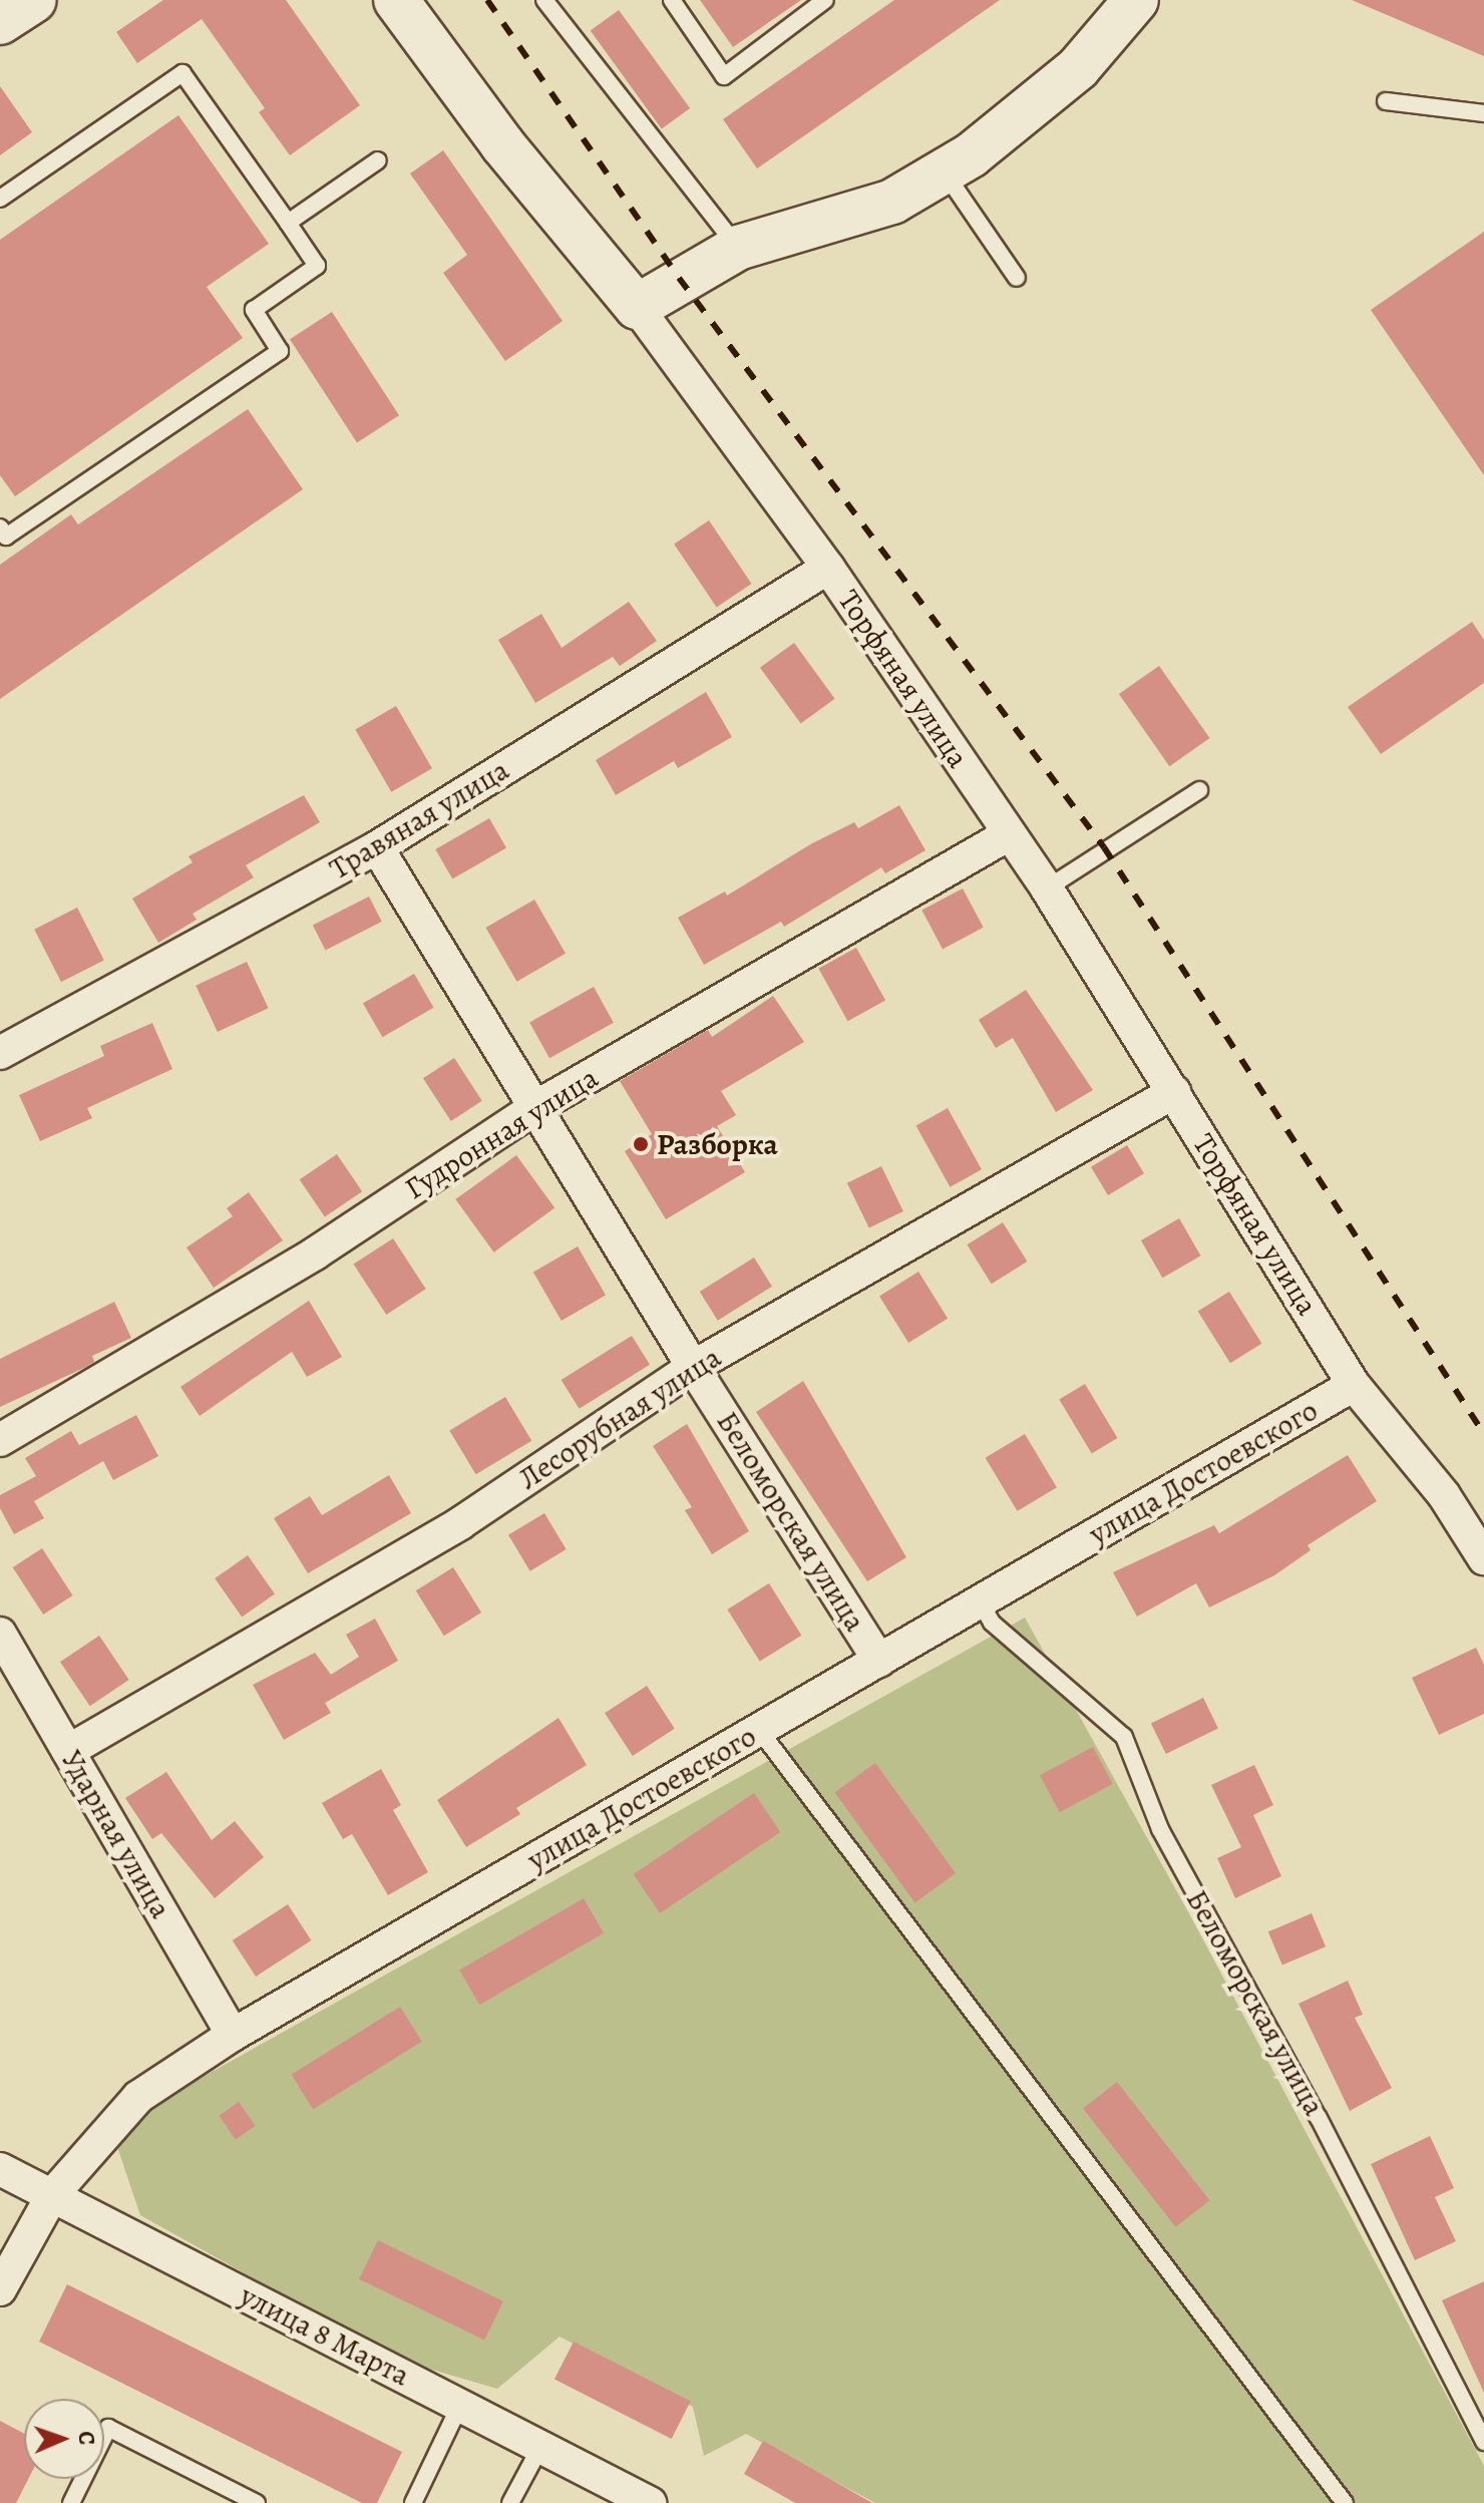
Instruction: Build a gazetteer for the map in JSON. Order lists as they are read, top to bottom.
{
  "streets": {
    "street": [
      "Торфяная улица",
      "Травяная улица",
      "Гудронная улица",
      "Лесорубная улица",
      "улица Достоевского",
      "Беломорская улица",
      "Ударная улица",
      "улица 8 Марта"
    ]
  },
  "crossings": [
    ["Торфяная улица", "Травяная улица"],
    ["Торфяная улица", "Гудронная улица"],
    ["Торфяная улица", "Лесорубная улица"],
    ["Торфяная улица", "улица Достоевского"],
    ["Травяная улица", "Беломорская улица"],
    ["Гудронная улица", "Беломорская улица"],
    ["Лесорубная улица", "Беломорская улица"],
    ["Лесорубная улица", "Ударная улица"],
    ["улица Достоевского", "Беломорская улица"],
    ["улица Достоевского", "Ударная улица"],
    ["улица Достоевского", "улица 8 Марта"]
  ],
  "places": ["Разборка"],
  "north": "right"
}
